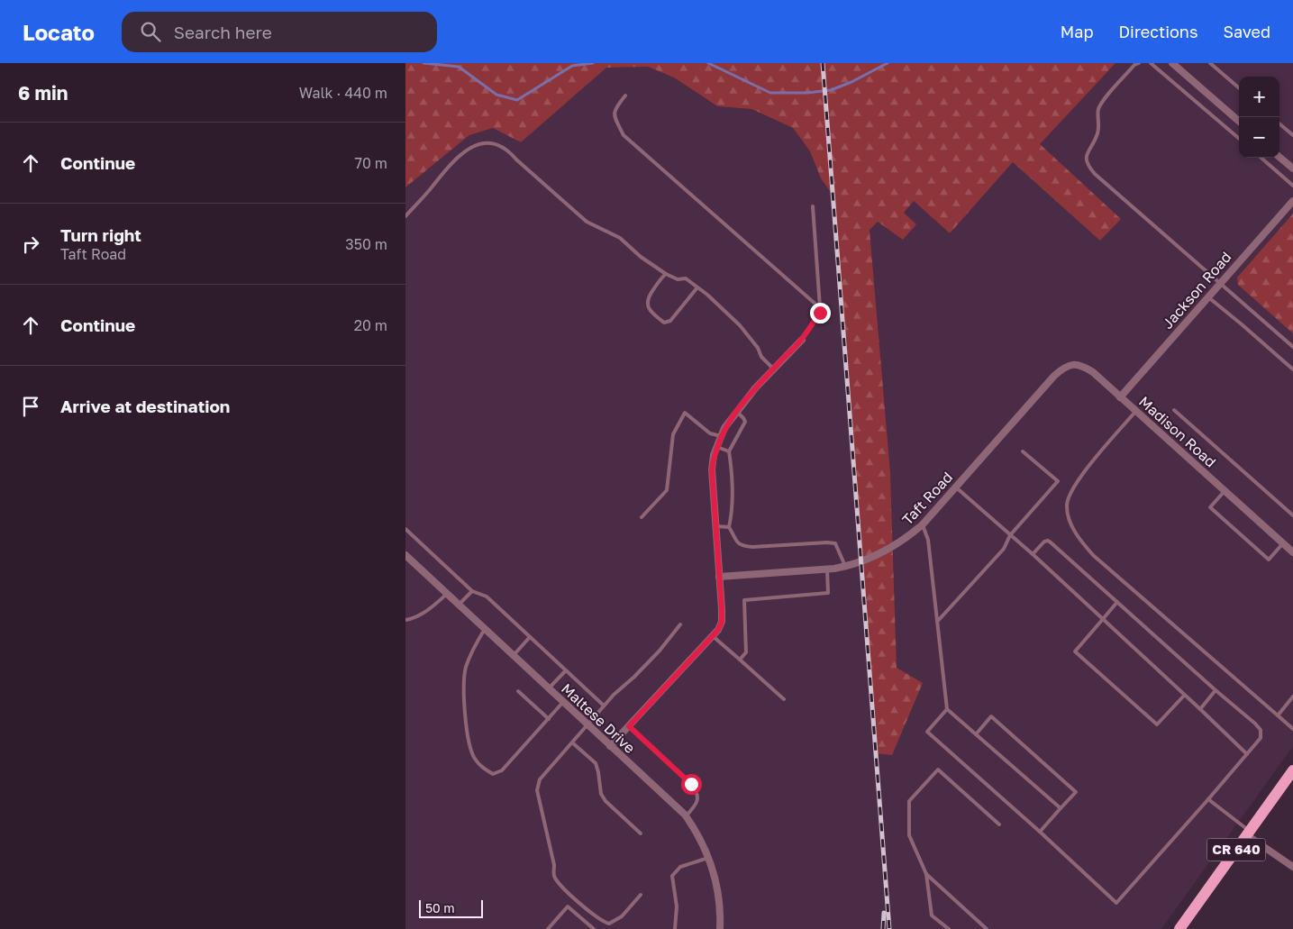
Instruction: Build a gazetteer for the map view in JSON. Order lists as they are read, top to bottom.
{
  "streets": {
    "main road": ["CR 640"],
    "street": [
      "Jackson Road",
      "Madison Road",
      "Taft Road",
      "Maltese Drive"
    ]
  },
  "crossings": [
    ["Jackson Road", "Madison Road"],
    ["Madison Road", "Taft Road"]
  ],
  "scale_bar": "50 m",
  "page": {
    "header": "Locato",
    "search": "Search here",
    "nav": ["Map", "Directions", "Saved"],
    "heading": ["6 min", "Walk · 440 m"],
    "map_buttons": ["+", "−"],
    "list": [
      ["Continue", "70 m"],
      ["Turn right", "Taft Road", "350 m"],
      ["Continue", "20 m"],
      "Arrive at destination"
    ],
    "scale": "50 m"
  }
}
